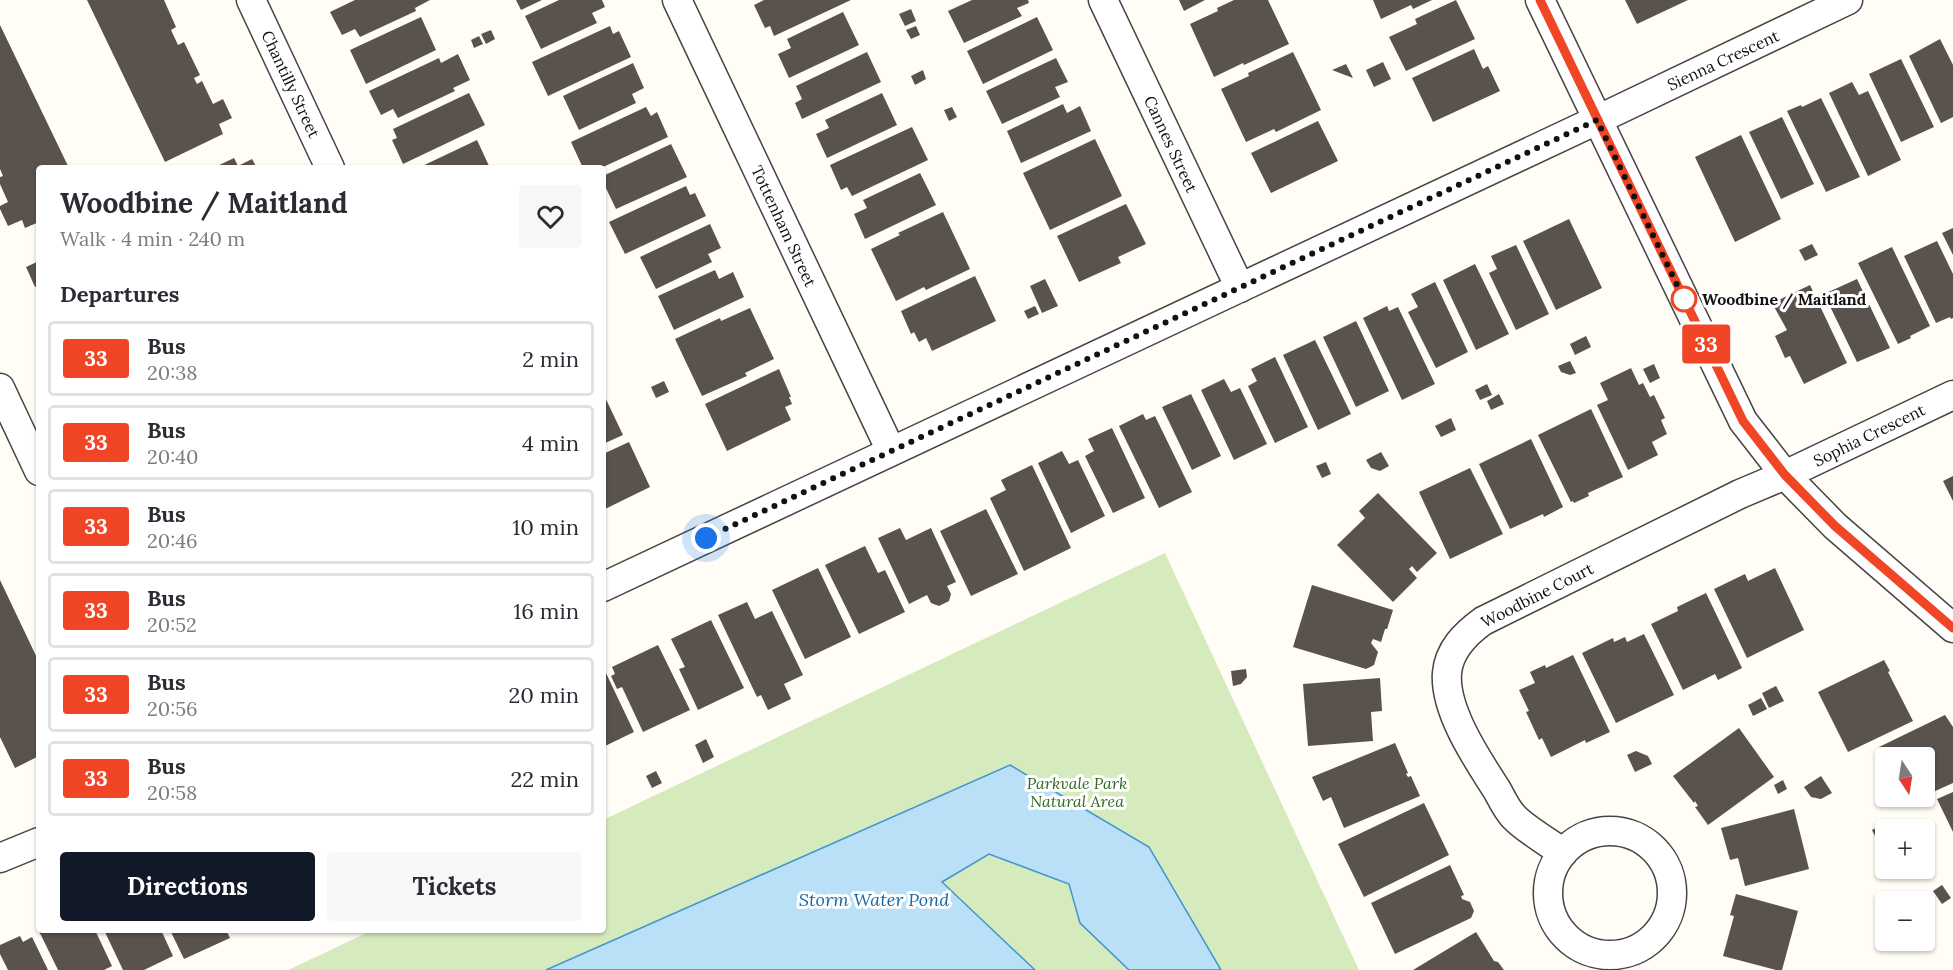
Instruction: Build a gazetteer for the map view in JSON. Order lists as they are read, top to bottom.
{
  "streets": {
    "street": [
      "Sienna Crescent",
      "Chantilly Street",
      "Cannes Street",
      "Tottenham Street",
      "Sophia Crescent",
      "Woodbine Court"
    ]
  },
  "crossings": [
    ["Sienna Crescent", "Cannes Street"],
    ["Sienna Crescent", "Tottenham Street"],
    ["Sophia Crescent", "Woodbine Court"]
  ],
  "water": ["Storm Water Pond"],
  "parks": ["Parkvale Park Natural Area"],
  "places": ["Woodbine / Maitland"],
  "lines": ["bus line 33"],
  "north": "bottom",
  "page": {
    "on_map": "33",
    "heading": [
      ["Woodbine / Maitland", "Walk · 4 min · 240 m"],
      "Departures"
    ],
    "list": [
      {
        "mark": "33",
        "name": "Bus",
        "note": "20:38",
        "value": "2 min"
      },
      {
        "mark": "33",
        "name": "Bus",
        "note": "20:40",
        "value": "4 min"
      },
      {
        "mark": "33",
        "name": "Bus",
        "note": "20:46",
        "value": "10 min"
      },
      {
        "mark": "33",
        "name": "Bus",
        "note": "20:52",
        "value": "16 min"
      },
      {
        "mark": "33",
        "name": "Bus",
        "note": "20:56",
        "value": "20 min"
      },
      {
        "mark": "33",
        "name": "Bus",
        "note": "20:58",
        "value": "22 min"
      }
    ],
    "map_buttons": ["+", "−"],
    "buttons": ["Directions", "Tickets"]
  }
}
